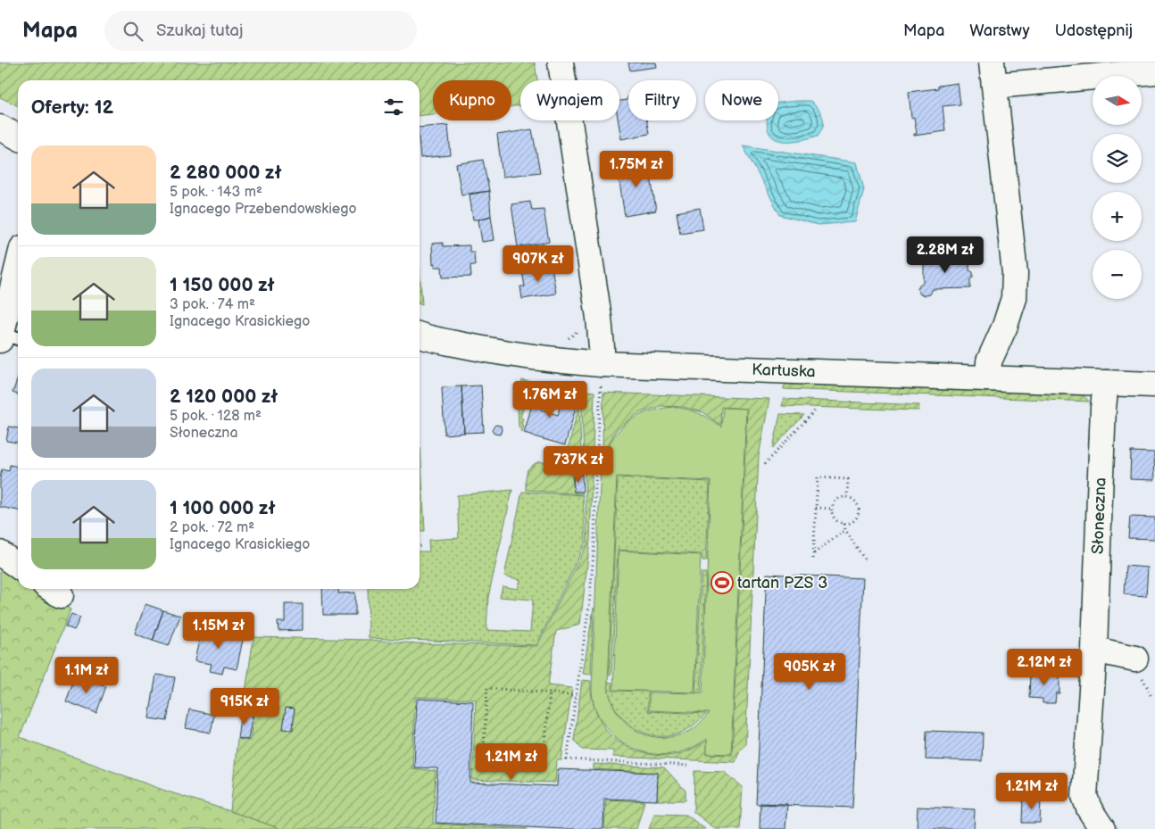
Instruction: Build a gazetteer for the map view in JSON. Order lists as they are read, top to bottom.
{
  "streets": {
    "street": ["Kartuska", "Słoneczna"]
  },
  "crossings": [
    ["Kartuska", "Słoneczna"]
  ],
  "places": {
    "sports": ["tartan PZS 3"]
  },
  "north": "right",
  "page": {
    "header": "Mapa",
    "search": "Szukaj tutaj",
    "nav": ["Mapa", "Warstwy", "Udostępnij"],
    "map_buttons": ["+", "−"],
    "chip": [
      "Kupno",
      "Wynajem",
      "Filtry",
      "Nowe"
    ],
    "heading": "Oferty: 12",
    "list": [
      {
        "name": "2 280 000 zł",
        "note": "5 pok. · 143 m² · Ignacego Przebendowskiego"
      },
      {
        "name": "1 150 000 zł",
        "note": "3 pok. · 74 m² · Ignacego Krasickiego"
      },
      {
        "name": "2 120 000 zł",
        "note": "5 pok. · 128 m² · Słoneczna"
      },
      {
        "name": "1 100 000 zł",
        "note": "2 pok. · 72 m² · Ignacego Krasickiego"
      }
    ],
    "price": [
      "1.75M zł",
      "2.28M zł",
      "907K zł",
      "1.76M zł",
      "737K zł",
      "1.15M zł",
      "2.12M zł",
      "905K zł",
      "1.1M zł",
      "915K zł",
      "1.21M zł",
      "1.21M zł"
    ]
  }
}
